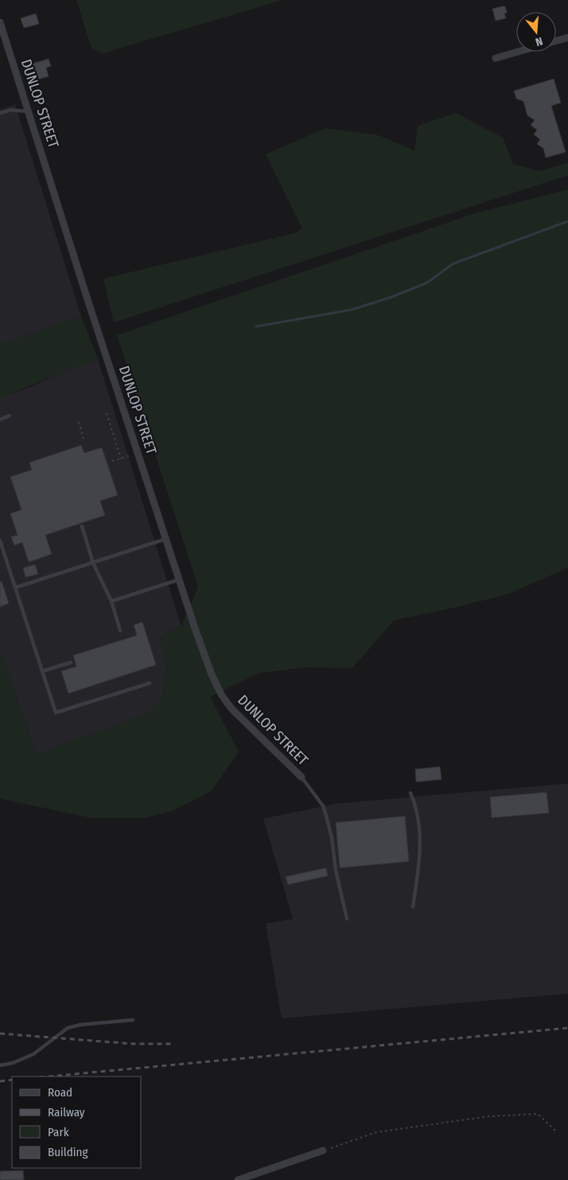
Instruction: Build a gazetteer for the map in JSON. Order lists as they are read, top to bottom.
{
  "streets": {
    "street": ["DUNLOP STREET"]
  },
  "legend": [
    "Road",
    "Railway",
    "Park",
    "Building"
  ],
  "north": "bottom"
}
